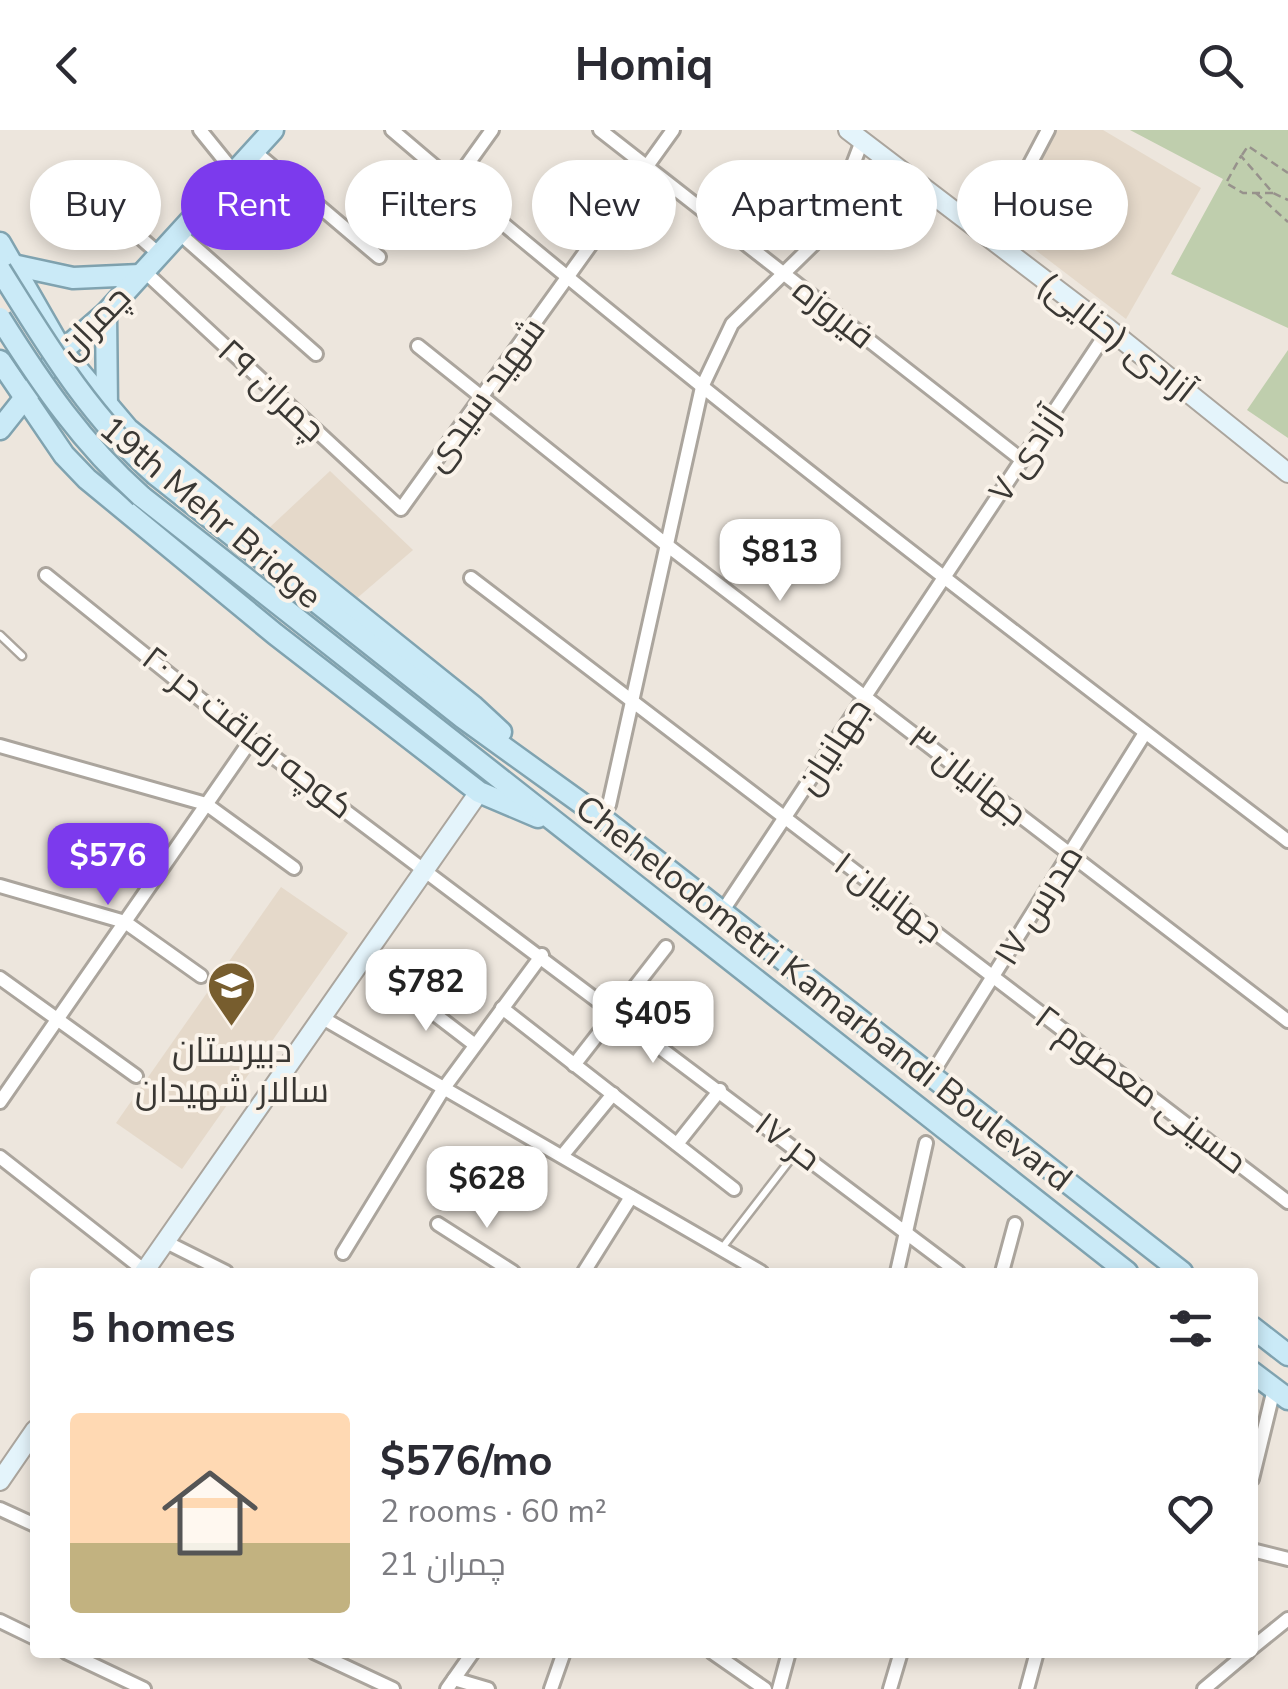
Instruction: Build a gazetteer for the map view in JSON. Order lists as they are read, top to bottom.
{
  "streets": {
    "main road": ["چمران", "19th Mehr Bridge", "Chehelodometri Kamarbandi Boulevard"],
    "street": [
      "فیروزه",
      "آزادی (حنایی)",
      "چمران ۲۹",
      "شهید سیدی",
      "آزادی ۷",
      "کوچه رفاقت حر ۲۰",
      "جهانیان",
      "جهانیان ۳",
      "جهانیان ۱",
      "مدرس ۱۷",
      "حسینی معصوم ۲",
      "حر ۱۷"
    ]
  },
  "crossings": [
    ["فیروزه", "آزادی ۷"],
    ["چمران", "چمران ۲۹"],
    ["آزادی (حنایی)", "آزادی ۷"],
    ["چمران ۲۹", "شهید سیدی"],
    ["شهید سیدی", "جهانیان ۳"],
    ["آزادی ۷", "جهانیان"],
    ["19th Mehr Bridge", "Chehelodometri Kamarbandi Boulevard"],
    ["کوچه رفاقت حر ۲۰", "حر ۱۷"],
    ["جهانیان", "جهانیان ۳"],
    ["جهانیان", "جهانیان ۱"],
    ["جهانیان", "Chehelodometri Kamarbandi Boulevard"],
    ["جهانیان ۳", "مدرس ۱۷"],
    ["جهانیان ۱", "مدرس ۱۷"],
    ["جهانیان ۱", "حسینی معصوم ۲"],
    ["مدرس ۱۷", "Chehelodometri Kamarbandi Boulevard"],
    ["مدرس ۱۷", "حسینی معصوم ۲"]
  ],
  "places": {
    "school or university": ["دبیرستان سالار شهیدان"]
  },
  "page": {
    "header": "Homiq",
    "chip": [
      "Buy",
      "Rent",
      "Filters",
      "New",
      "Apartment",
      "House"
    ],
    "price": [
      "$813",
      "$576",
      "$782",
      "$405",
      "$628"
    ],
    "heading": "5 homes",
    "list": [
      {
        "name": "$576/mo",
        "note": "2 rooms · 60 m² · چمران 21"
      }
    ]
  }
}
